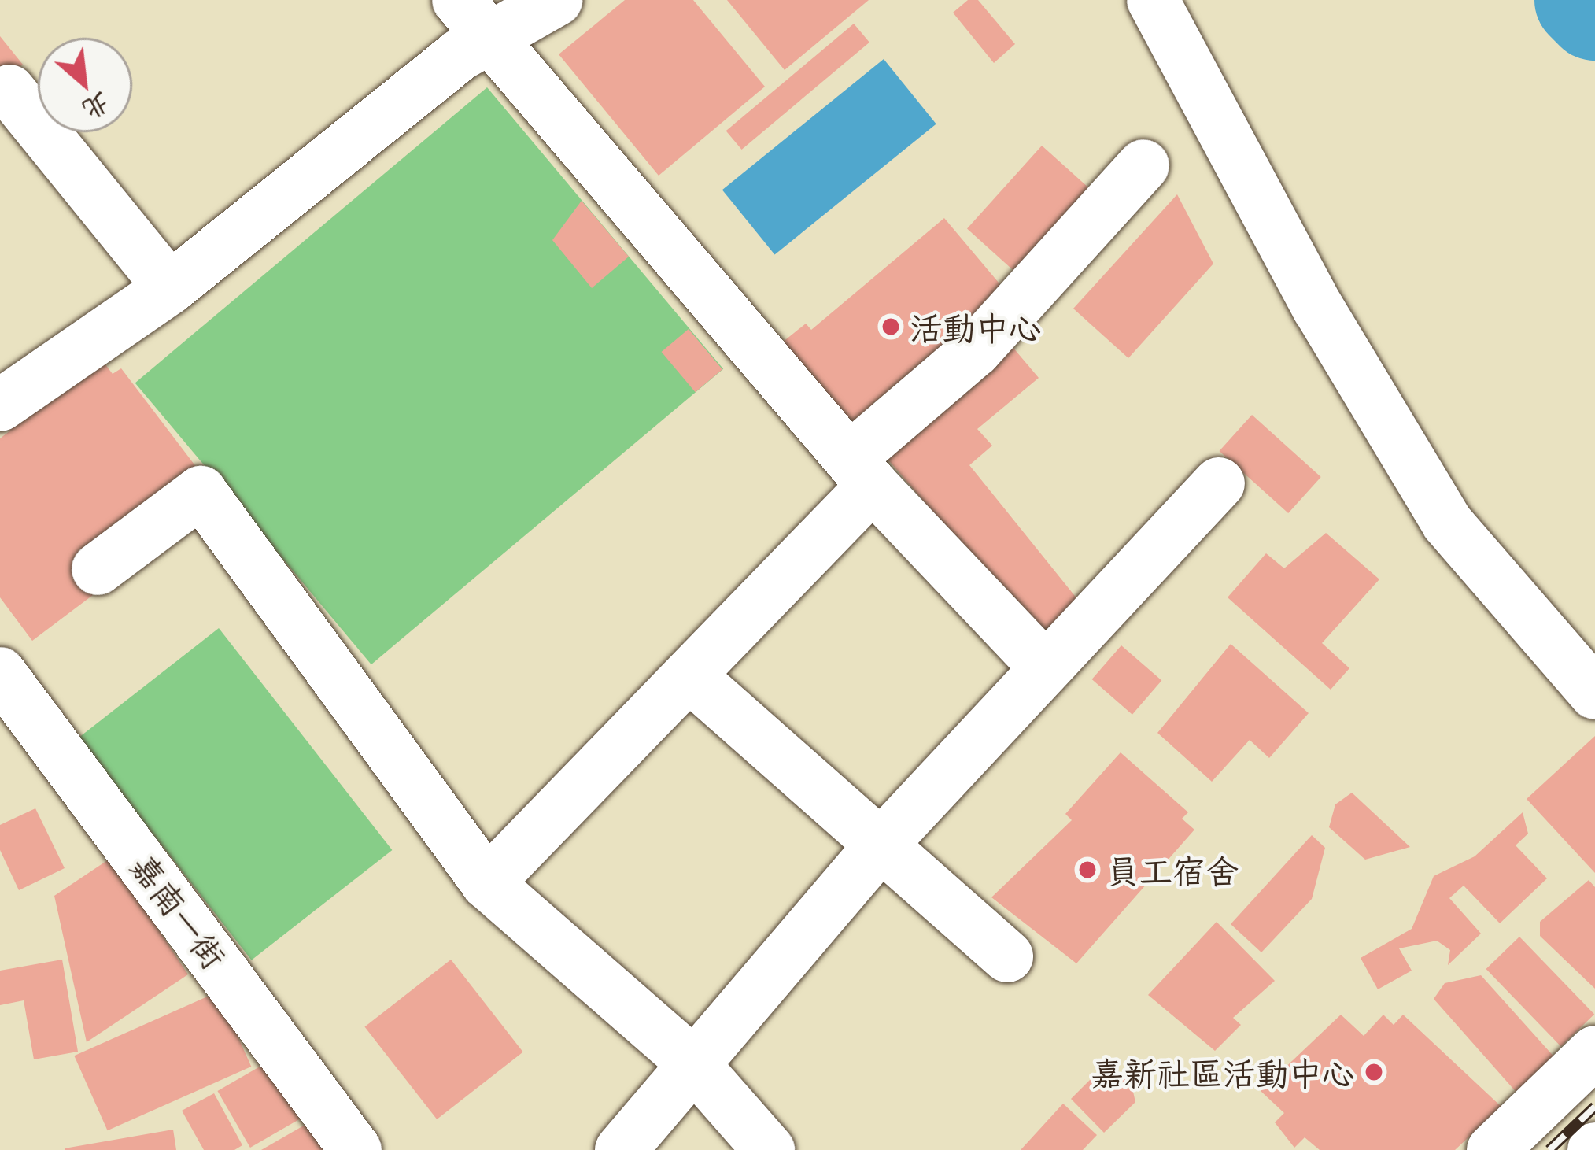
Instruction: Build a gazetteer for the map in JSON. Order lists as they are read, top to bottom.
{
  "streets": {
    "street": ["嘉南一街"]
  },
  "places": ["活動中心", "員工宿舍", "嘉新社區活動中心"],
  "north": "bottom right"
}
